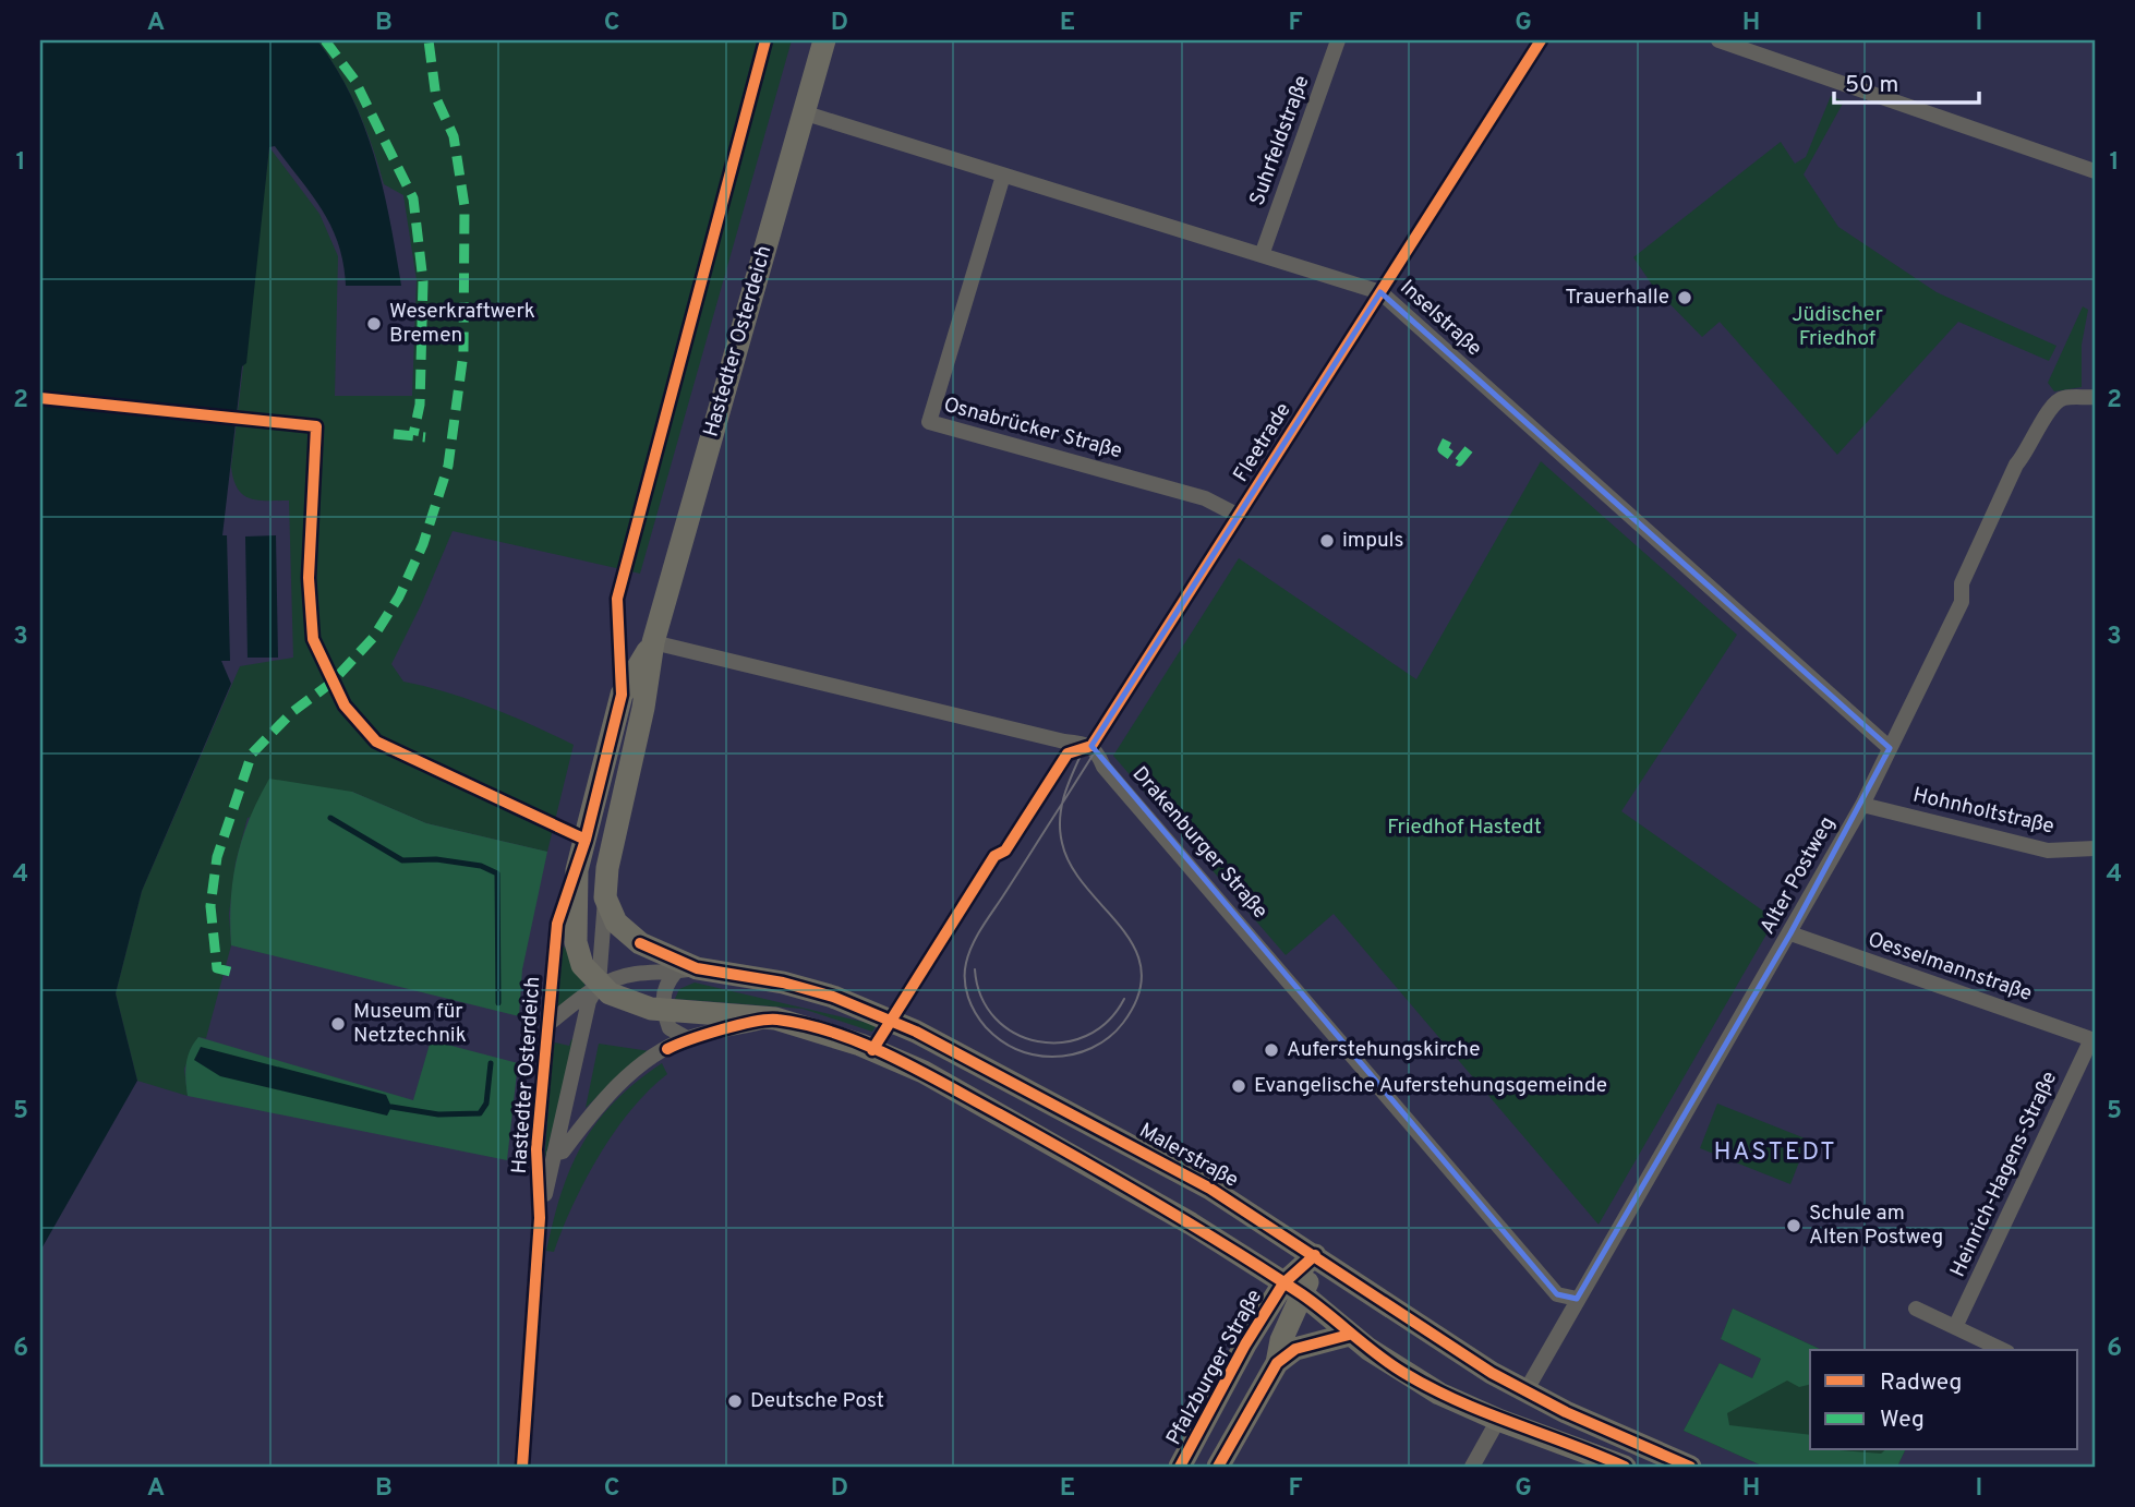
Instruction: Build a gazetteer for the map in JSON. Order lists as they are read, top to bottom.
{
  "streets": {
    "main road": ["Hastedter Osterdeich", "Malerstraße", "Pfalzburger Straße"],
    "street": [
      "Suhrfeldstraße",
      "Inselstraße",
      "Osnabrücker Straße",
      "Fleetrade",
      "Hohnholtstraße",
      "Drakenburger Straße",
      "Alter Postweg",
      "Oesselmannstraße",
      "Heinrich-Hagens-Straße"
    ]
  },
  "crossings": [
    ["Suhrfeldstraße", "Inselstraße"],
    ["Inselstraße", "Hastedter Osterdeich"],
    ["Inselstraße", "Osnabrücker Straße"],
    ["Inselstraße", "Fleetrade"],
    ["Inselstraße", "Alter Postweg"],
    ["Hastedter Osterdeich", "Malerstraße"],
    ["Osnabrücker Straße", "Fleetrade"],
    ["Fleetrade", "Drakenburger Straße"],
    ["Hohnholtstraße", "Alter Postweg"],
    ["Drakenburger Straße", "Alter Postweg"],
    ["Alter Postweg", "Oesselmannstraße"],
    ["Alter Postweg", "Malerstraße"],
    ["Oesselmannstraße", "Heinrich-Hagens-Straße"],
    ["Malerstraße", "Pfalzburger Straße"]
  ],
  "districts": ["HASTEDT"],
  "parks": ["Jüdischer Friedhof", "Friedhof Hastedt"],
  "places": [
    "Trauerhalle",
    "Weserkraftwerk Bremen",
    "impuls",
    "Museum für Netztechnik",
    "Auferstehungskirche",
    "Evangelische Auferstehungsgemeinde",
    "Schule am Alten Postweg",
    "Deutsche Post"
  ],
  "legend": ["Radweg", "Weg"],
  "scale_bar": "50 m",
  "grid": {
    "columns": [
      "A",
      "B",
      "C",
      "D",
      "E",
      "F",
      "G",
      "H",
      "I"
    ],
    "rows": [
      "1",
      "2",
      "3",
      "4",
      "5",
      "6"
    ]
  }
}
